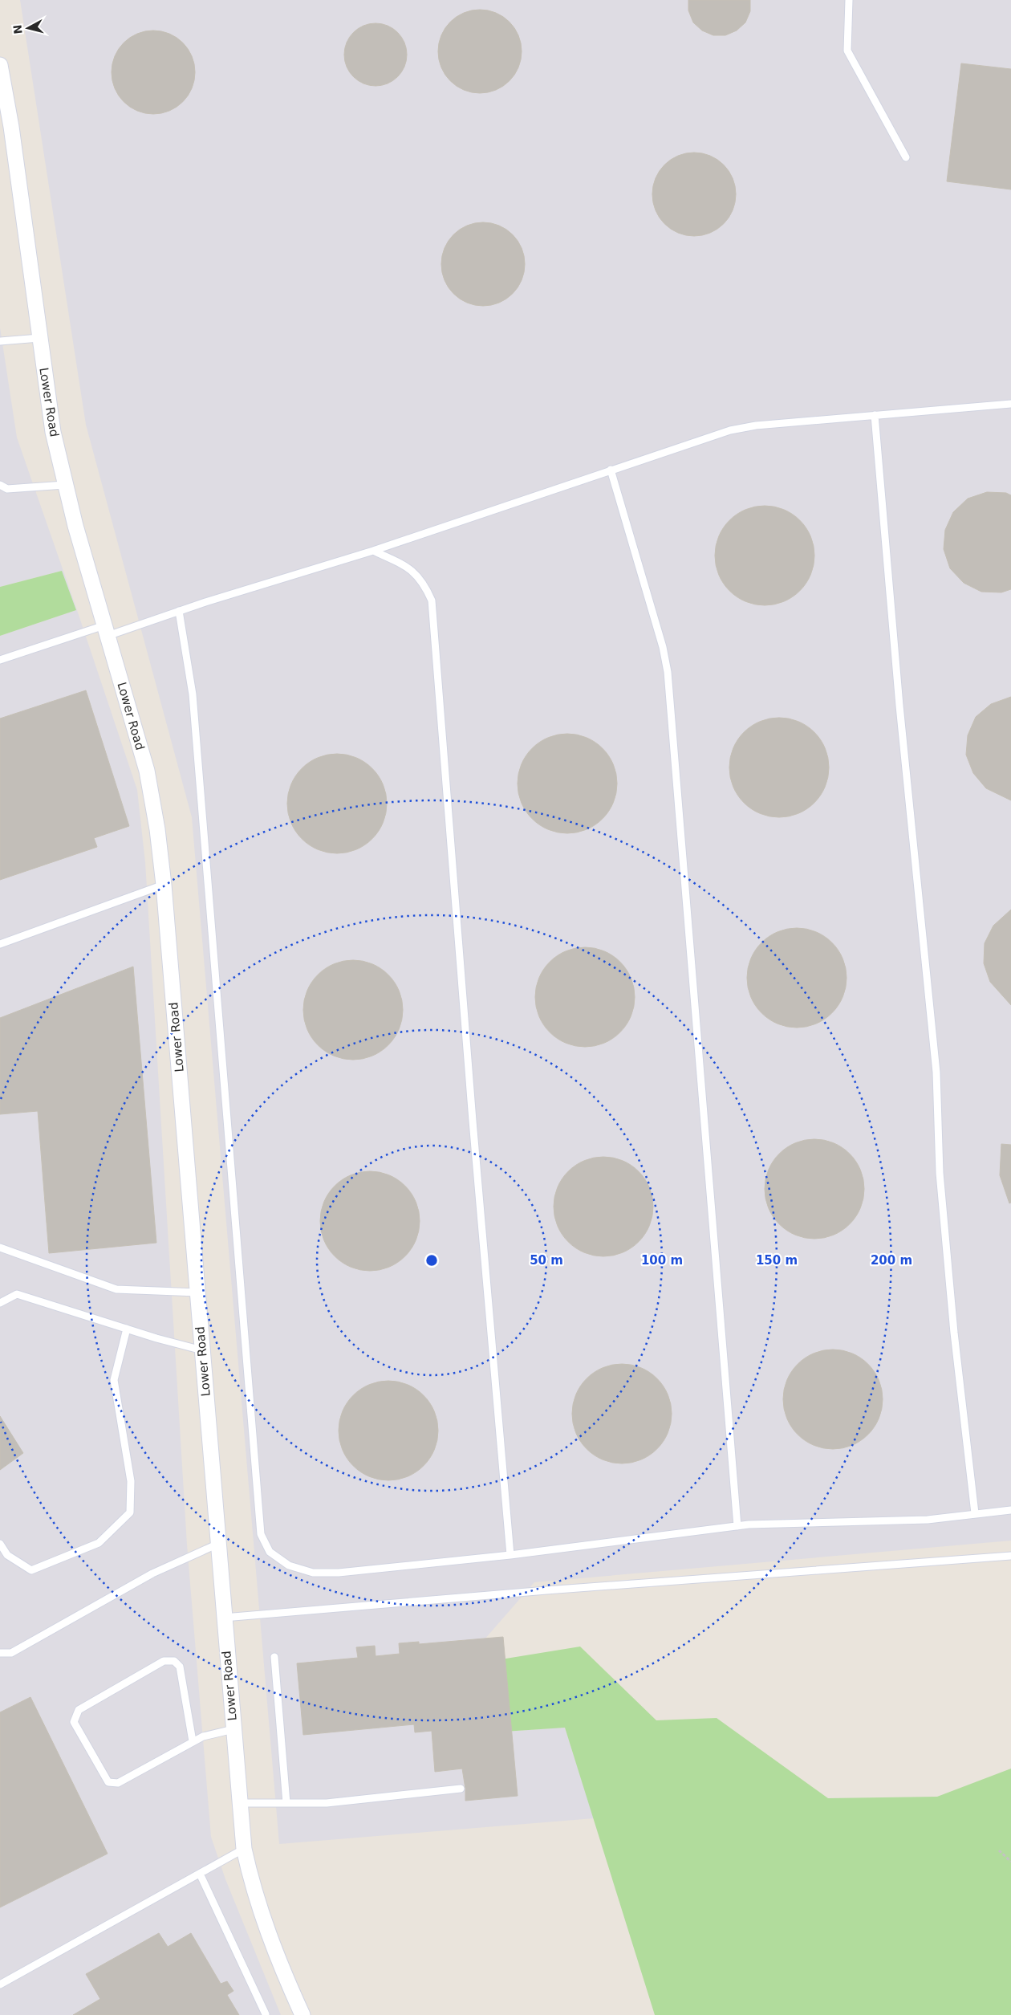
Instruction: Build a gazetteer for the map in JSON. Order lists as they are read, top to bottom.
{
  "streets": {
    "street": ["Lower Road"]
  },
  "north": "left",
  "rings": [
    "50 m",
    "100 m",
    "150 m",
    "200 m"
  ]
}
